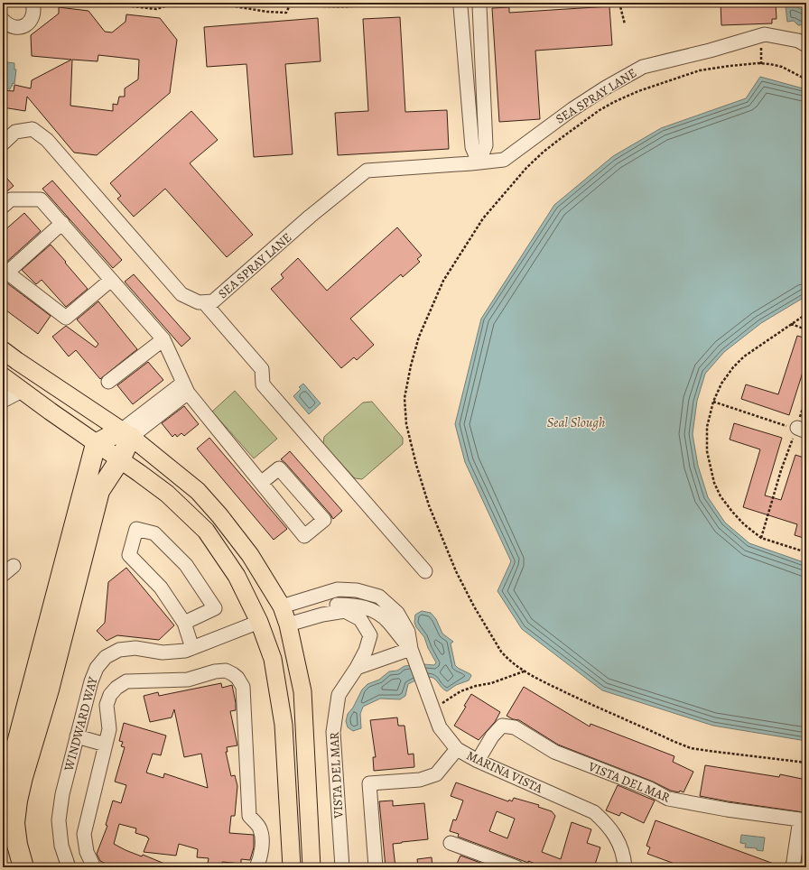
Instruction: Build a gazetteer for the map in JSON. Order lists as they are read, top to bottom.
{
  "streets": {
    "street": [
      "SEA SPRAY LANE",
      "WINDWARD WAY",
      "MARINA VISTA",
      "VISTA DEL MAR"
    ]
  },
  "crossings": [
    ["MARINA VISTA", "VISTA DEL MAR"]
  ],
  "water": ["Seal Slough"]
}
